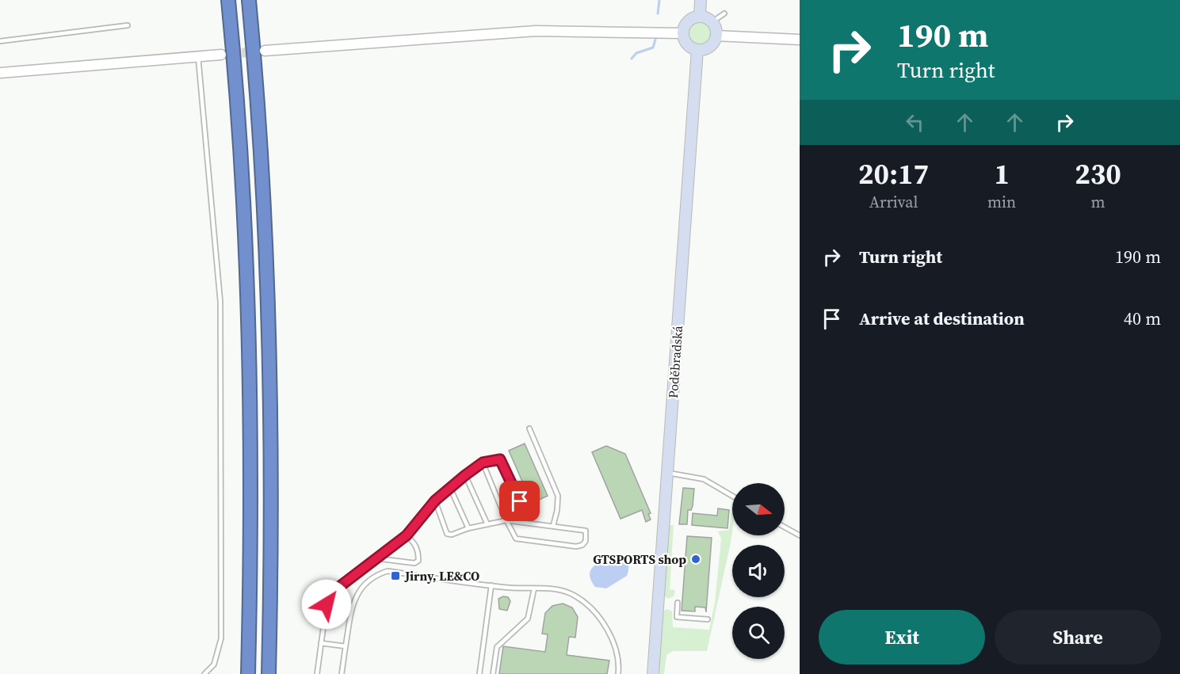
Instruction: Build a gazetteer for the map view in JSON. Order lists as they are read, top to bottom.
{
  "streets": {
    "main road": ["Poděbradská"]
  },
  "places": {
    "other": ["GTSPORTS shop"],
    "transit": ["Jirny, LE&CO"]
  },
  "north": "right",
  "page": {
    "turn": ["190 m", "Turn right"],
    "eta": [
      "20:17",
      "Arrival",
      "1",
      "min",
      "230",
      "m"
    ],
    "list": [
      {
        "name": "Turn right",
        "value": "190 m"
      },
      {
        "name": "Arrive at destination",
        "value": "40 m"
      }
    ],
    "buttons": ["Exit", "Share"]
  }
}
